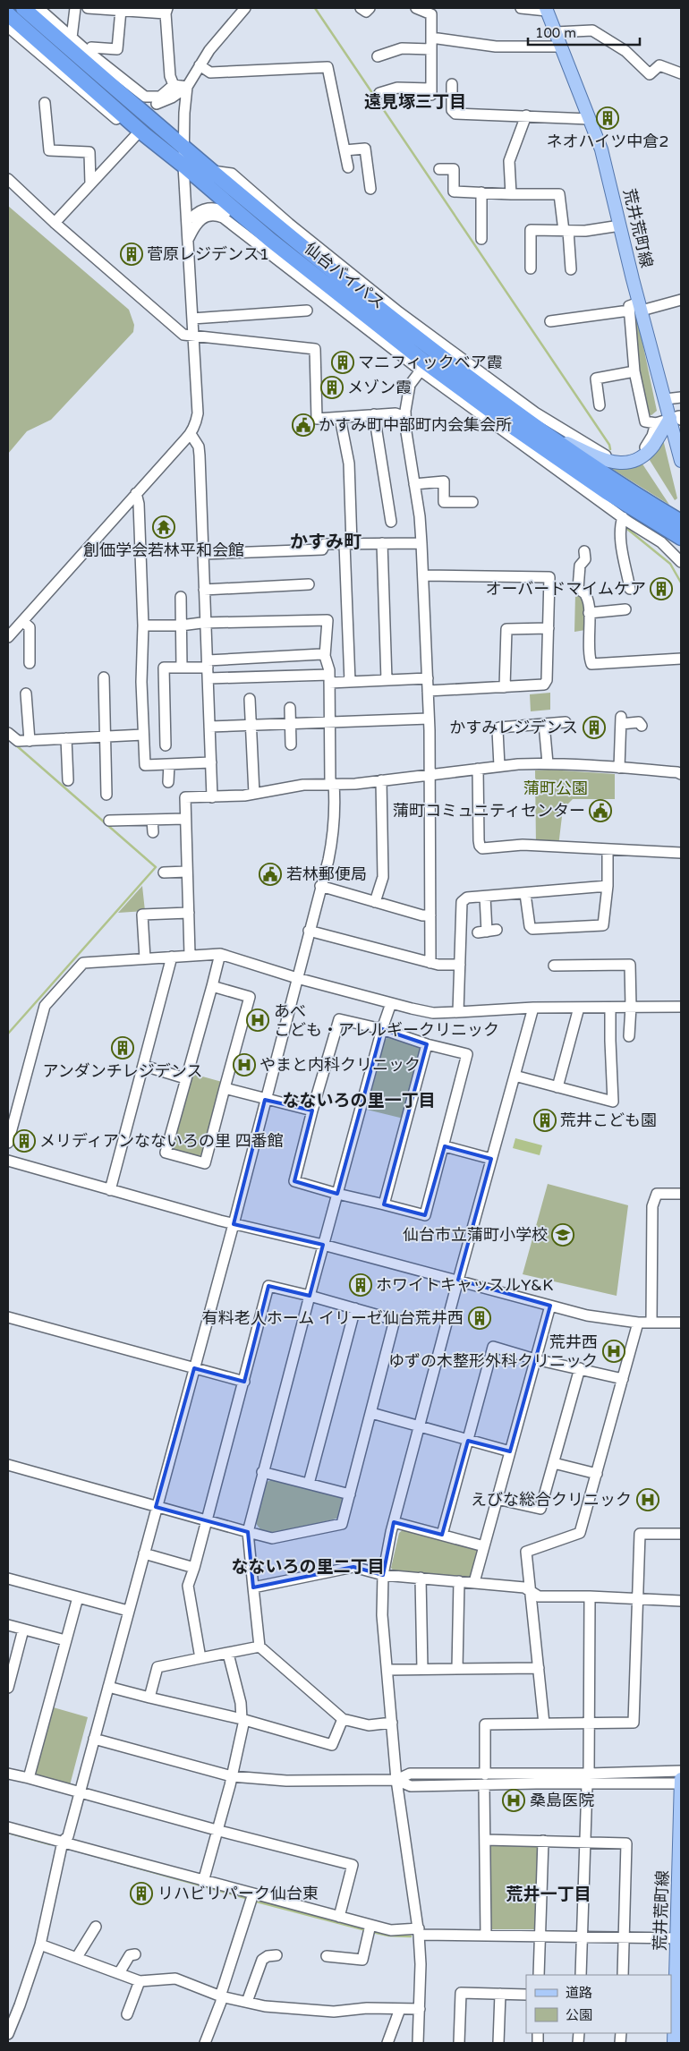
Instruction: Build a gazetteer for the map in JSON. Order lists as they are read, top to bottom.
{
  "streets": {
    "highway": ["仙台バイパス"],
    "main road": ["荒井荒町線"]
  },
  "districts": [
    "遠見塚三丁目",
    "かすみ町",
    "なないろの里一丁目",
    "なないろの里二丁目",
    "荒井一丁目"
  ],
  "parks": ["蒲町公園"],
  "places": {
    "building": [
      "ネオハイツ中倉2",
      "菅原レジデンス1",
      "マニフィックベア霞",
      "メゾン霞",
      "オーバードマイムケア",
      "かすみレジデンス",
      "アンダンチレジデンス",
      "荒井こども園",
      "メリディアンなないろの里 四番館",
      "ホワイトキャッスルY&K",
      "有料老人ホーム イリーゼ仙台荒井西",
      "リハビリパーク仙台東"
    ],
    "public building": ["かすみ町中部町内会集会所", "蒲町コミュニティセンター", "若林郵便局"],
    "temple": ["創価学会若林平和会館"],
    "hospital": [
      "あべ こども・アレルギークリニック",
      "やまと内科クリニック",
      "荒井西 ゆずの木整形外科クリニック",
      "えびな総合クリニック",
      "桑島医院"
    ],
    "school or university": ["仙台市立蒲町小学校"]
  },
  "legend": ["道路", "公園"],
  "scale_bar": "100 m"
}
